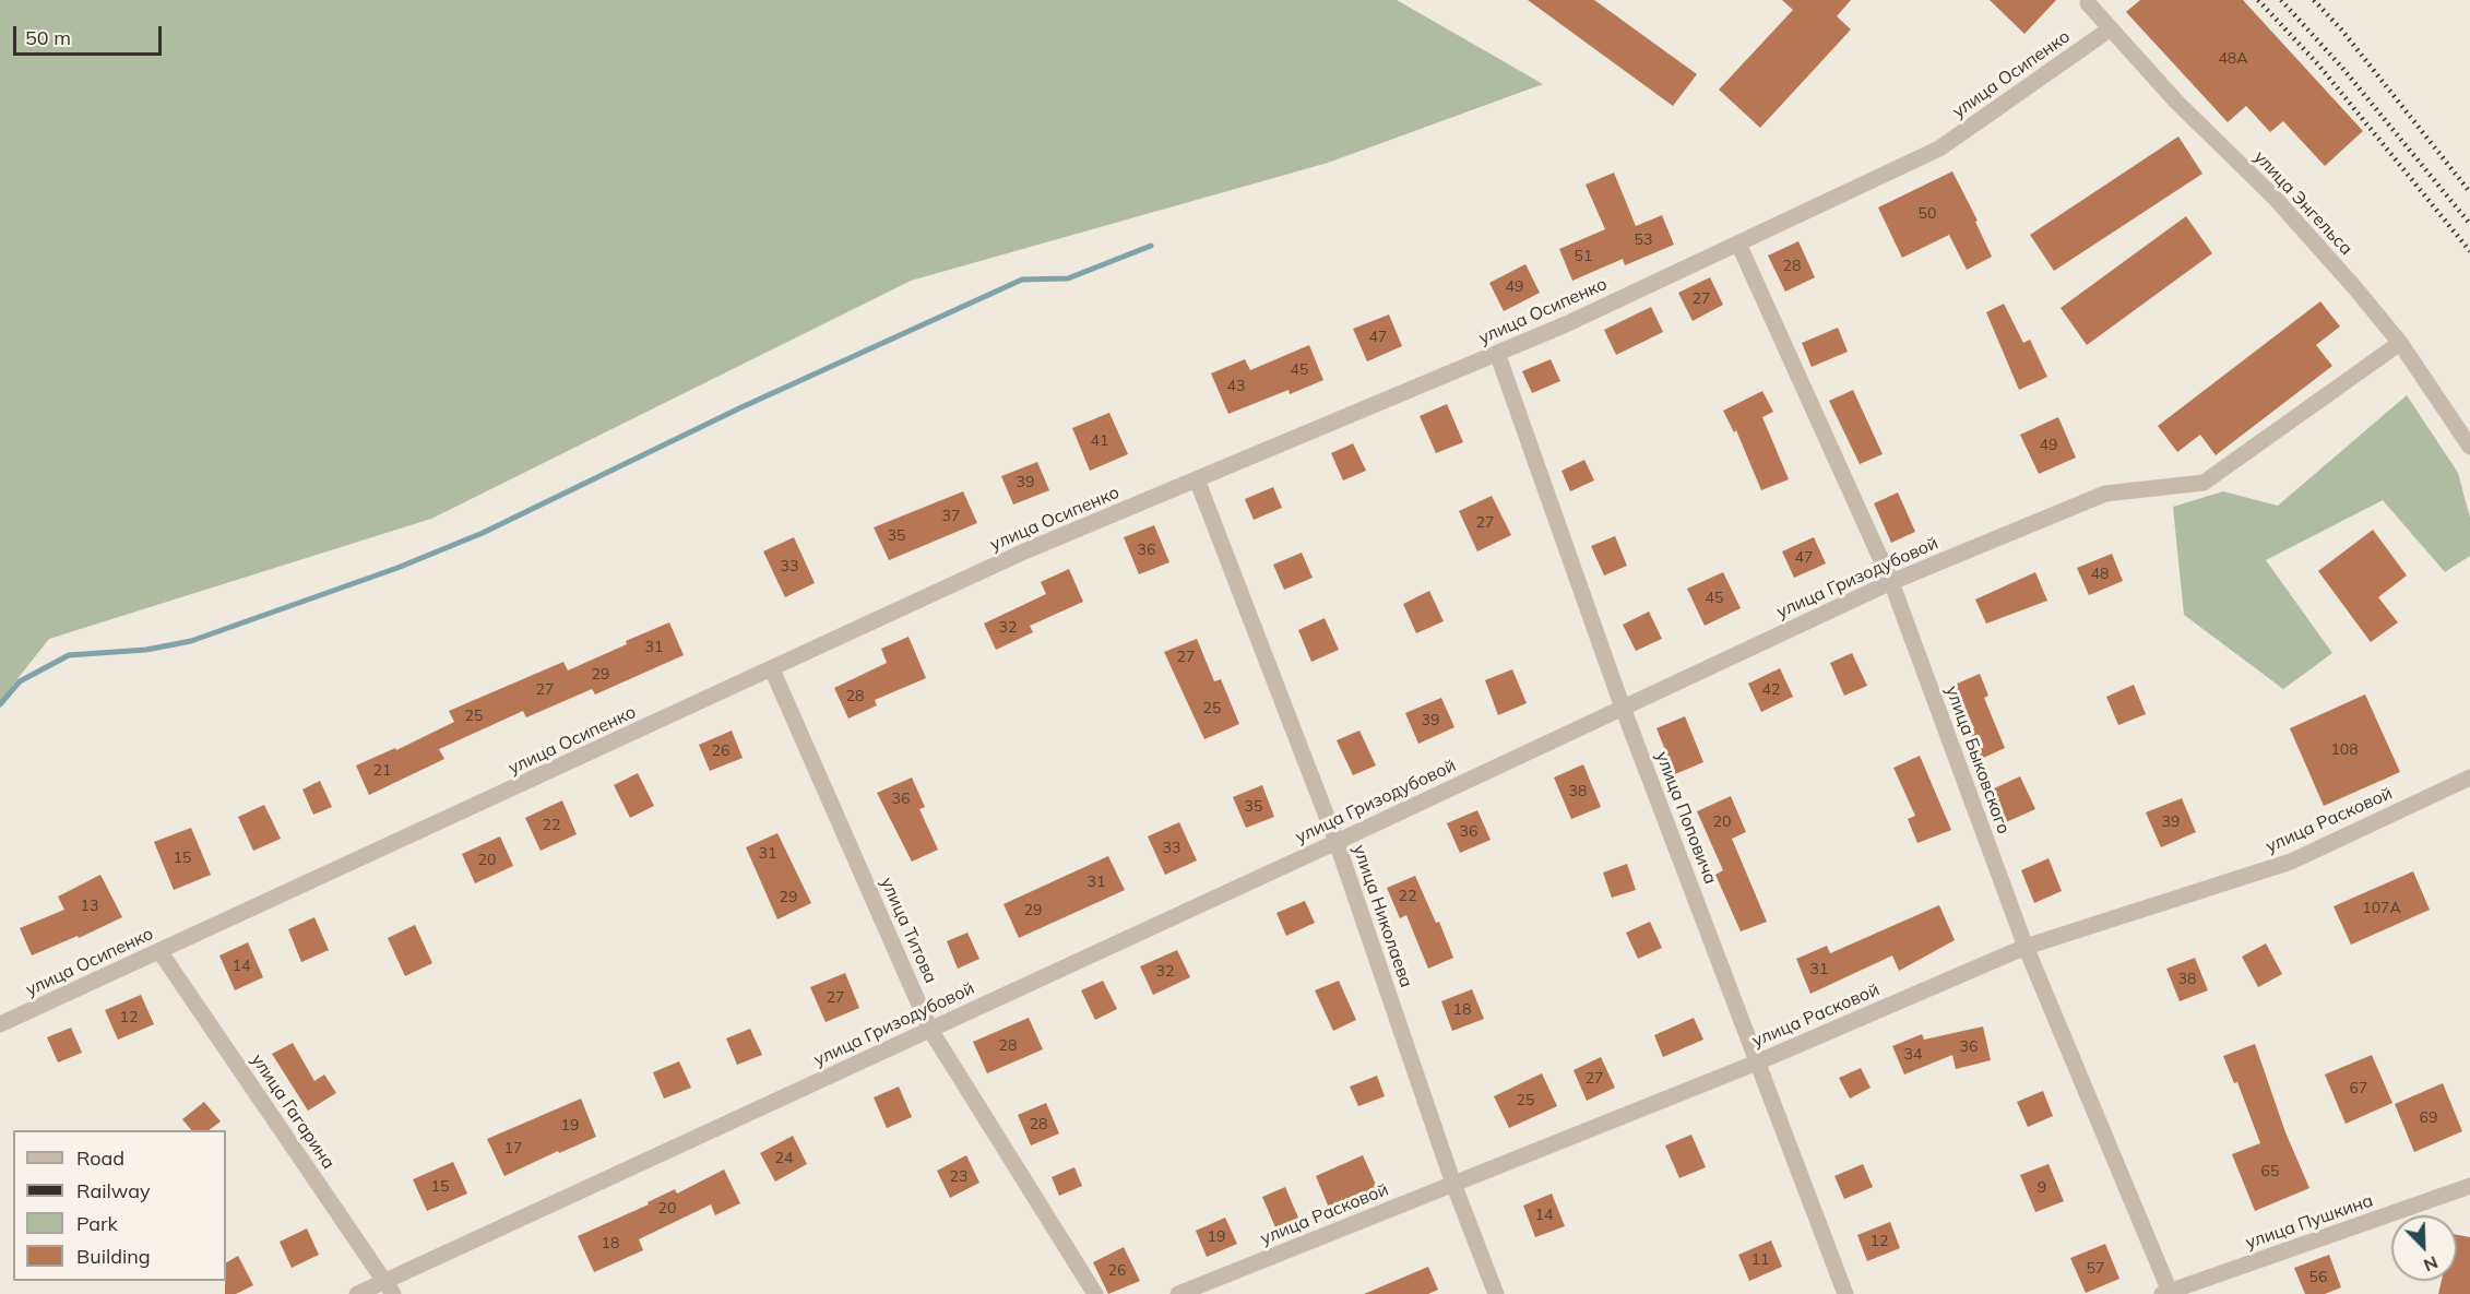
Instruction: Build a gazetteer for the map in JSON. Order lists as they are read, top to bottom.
{
  "streets": {
    "street": [
      "улица Осипенко",
      "улица Энгельса",
      "улица Гризодубовой",
      "улица Быковского",
      "улица Поповича",
      "улица Расковой",
      "улица Николаева",
      "улица Титова",
      "улица Гагарина",
      "улица Пушкина"
    ]
  },
  "crossings": [
    ["улица Осипенко", "улица Энгельса"],
    ["улица Осипенко", "улица Быковского"],
    ["улица Осипенко", "улица Поповича"],
    ["улица Осипенко", "улица Николаева"],
    ["улица Осипенко", "улица Титова"],
    ["улица Осипенко", "улица Гагарина"],
    ["улица Энгельса", "улица Гризодубовой"],
    ["улица Гризодубовой", "улица Быковского"],
    ["улица Гризодубовой", "улица Поповича"],
    ["улица Гризодубовой", "улица Николаева"],
    ["улица Гризодубовой", "улица Титова"],
    ["улица Гризодубовой", "улица Гагарина"],
    ["улица Быковского", "улица Расковой"],
    ["улица Быковского", "улица Пушкина"],
    ["улица Поповича", "улица Расковой"],
    ["улица Расковой", "улица Николаева"]
  ],
  "house_numbers": [
    "48А",
    "50",
    "53",
    "51",
    "28",
    "49",
    "27",
    "47",
    "45",
    "43",
    "41",
    "49",
    "39",
    "37",
    "27",
    "35",
    "36",
    "47",
    "33",
    "48",
    "45",
    "32",
    "31",
    "27",
    "29",
    "27",
    "42",
    "28",
    "25",
    "25",
    "39",
    "108",
    "26",
    "21",
    "38",
    "36",
    "35",
    "20",
    "39",
    "22",
    "36",
    "33",
    "31",
    "15",
    "20",
    "31",
    "22",
    "29",
    "13",
    "107А",
    "29",
    "14",
    "31",
    "32",
    "38",
    "27",
    "18",
    "12",
    "28",
    "36",
    "34",
    "27",
    "67",
    "25",
    "69",
    "28",
    "19",
    "17",
    "24",
    "65",
    "23",
    "15",
    "9",
    "20",
    "14",
    "19",
    "12",
    "18",
    "11",
    "57",
    "26",
    "56"
  ],
  "legend": [
    "Road",
    "Railway",
    "Park",
    "Building"
  ],
  "scale_bar": "50 m",
  "north": "bottom right"
}
